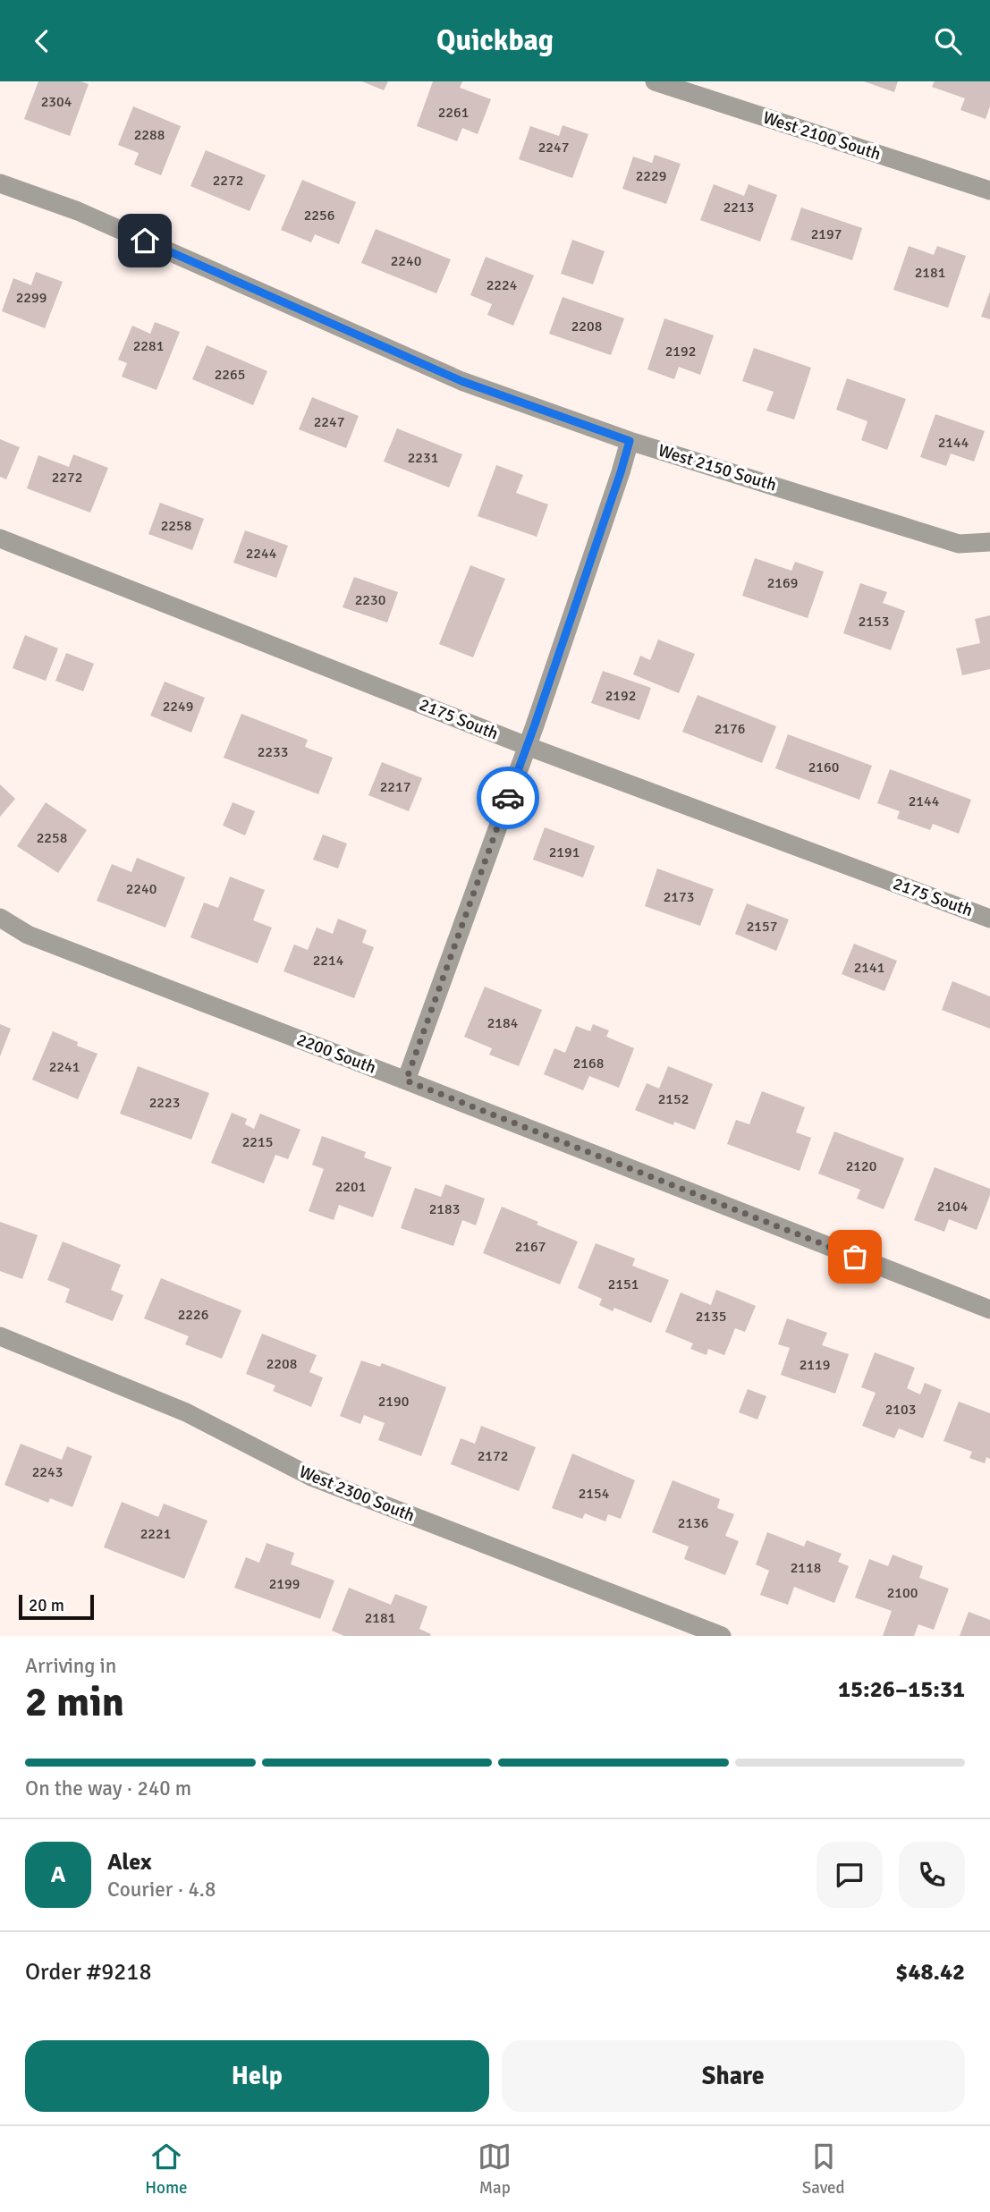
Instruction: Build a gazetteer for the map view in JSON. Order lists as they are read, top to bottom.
{
  "streets": {
    "street": [
      "West 2100 South",
      "West 2150 South",
      "2175 South",
      "2200 South",
      "West 2300 South"
    ]
  },
  "house_numbers": [
    "2304",
    "2261",
    "2288",
    "2247",
    "2229",
    "2272",
    "2213",
    "2256",
    "2197",
    "2240",
    "2181",
    "2224",
    "2299",
    "2208",
    "2281",
    "2192",
    "2265",
    "2247",
    "2144",
    "2231",
    "2272",
    "2258",
    "2244",
    "2169",
    "2230",
    "2153",
    "2192",
    "2249",
    "2176",
    "2233",
    "2160",
    "2217",
    "2144",
    "2258",
    "2191",
    "2240",
    "2173",
    "2157",
    "2214",
    "2141",
    "2184",
    "2168",
    "2241",
    "2152",
    "2223",
    "2215",
    "2120",
    "2201",
    "2104",
    "2183",
    "2167",
    "2151",
    "2226",
    "2135",
    "2208",
    "2119",
    "2190",
    "2103",
    "2172",
    "2243",
    "2154",
    "2136",
    "2221",
    "2118",
    "2199",
    "2100",
    "2181"
  ],
  "scale_bar": "20 m",
  "page": {
    "header": "Quickbag",
    "scale": "20 m",
    "heading": ["2 min", "Arriving in", "15:26–15:31"],
    "panel": [
      "Alex",
      "Courier · 4.8",
      "Order #9218",
      "$48.42"
    ],
    "bar": "On the way · 240 m",
    "round": "A",
    "buttons": ["Help", "Share"],
    "tabs": ["Home", "Map", "Saved"]
  }
}
